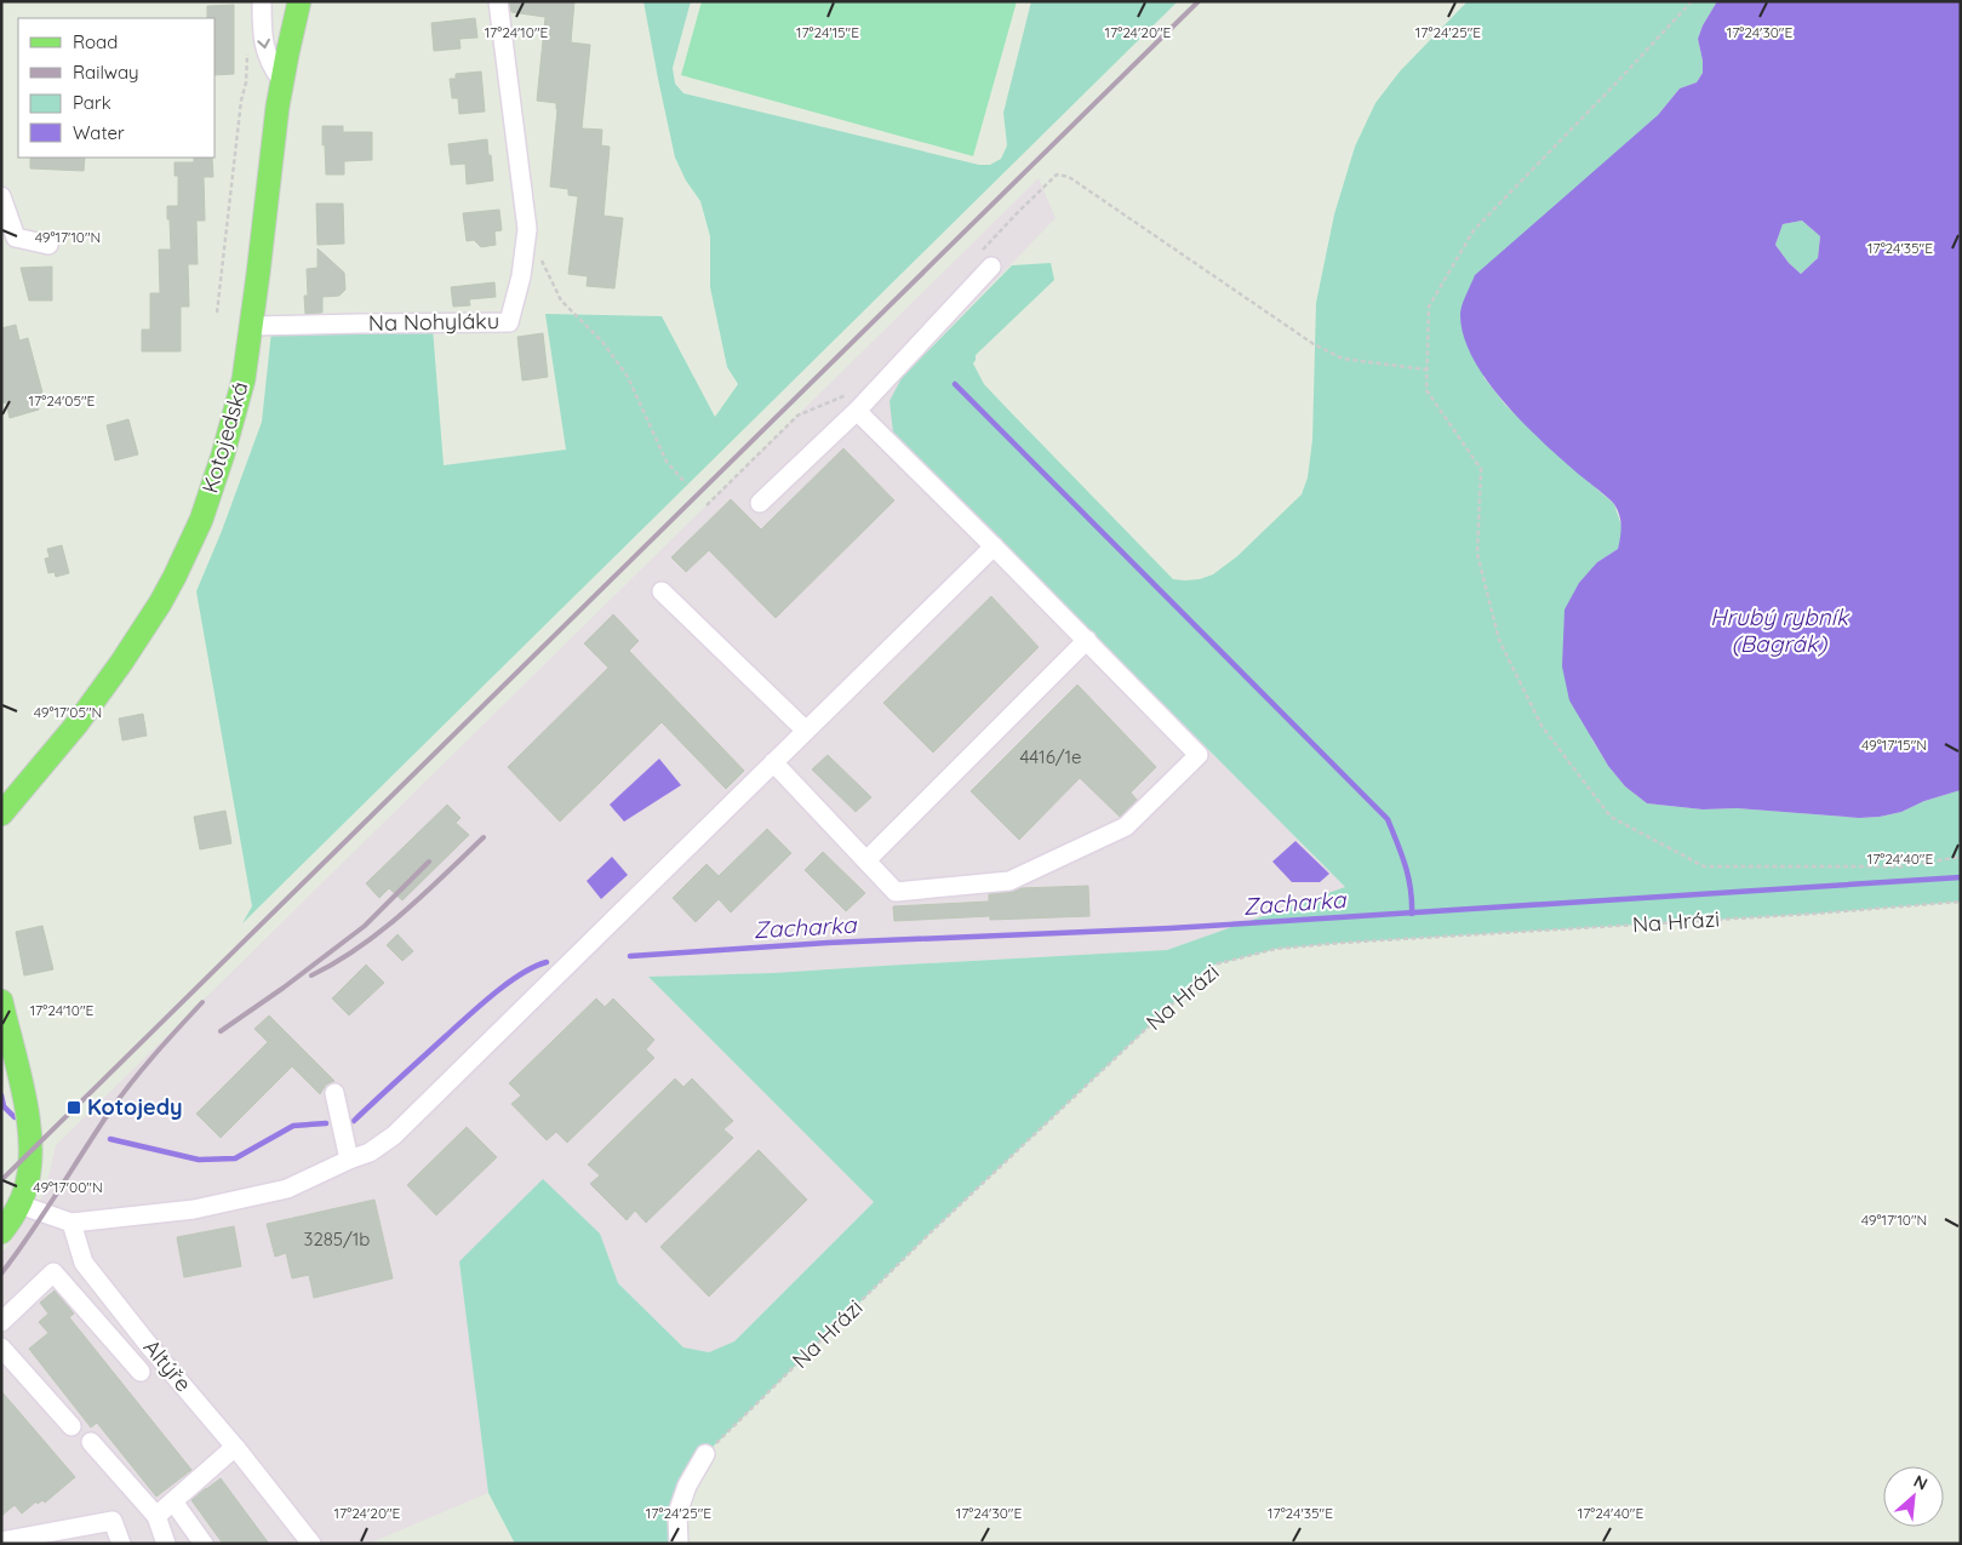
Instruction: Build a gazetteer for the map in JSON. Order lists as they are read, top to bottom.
{
  "streets": {
    "main road": ["Kotojedská"],
    "street": ["Na Nohyláku", "Altýře"],
    "path": ["Na Hrázi"]
  },
  "crossings": [
    ["Na Nohyláku", "Kotojedská"]
  ],
  "water": ["Hrubý rybník (Bagrák)", "Zacharka"],
  "places": {
    "transit": ["Kotojedy"]
  },
  "house_numbers": ["4416/1e", "3285/1b"],
  "legend": [
    "Road",
    "Railway",
    "Park",
    "Water"
  ],
  "north": "top right",
  "coordinates": [
    "17°24'10\"E",
    "17°24'15\"E",
    "17°24'20\"E",
    "17°24'25\"E",
    "17°24'30\"E",
    "49°17'10\"N",
    "17°24'35\"E",
    "17°24'05\"E",
    "49°17'05\"N",
    "49°17'15\"N",
    "17°24'40\"E",
    "49°17'00\"N"
  ]
}
